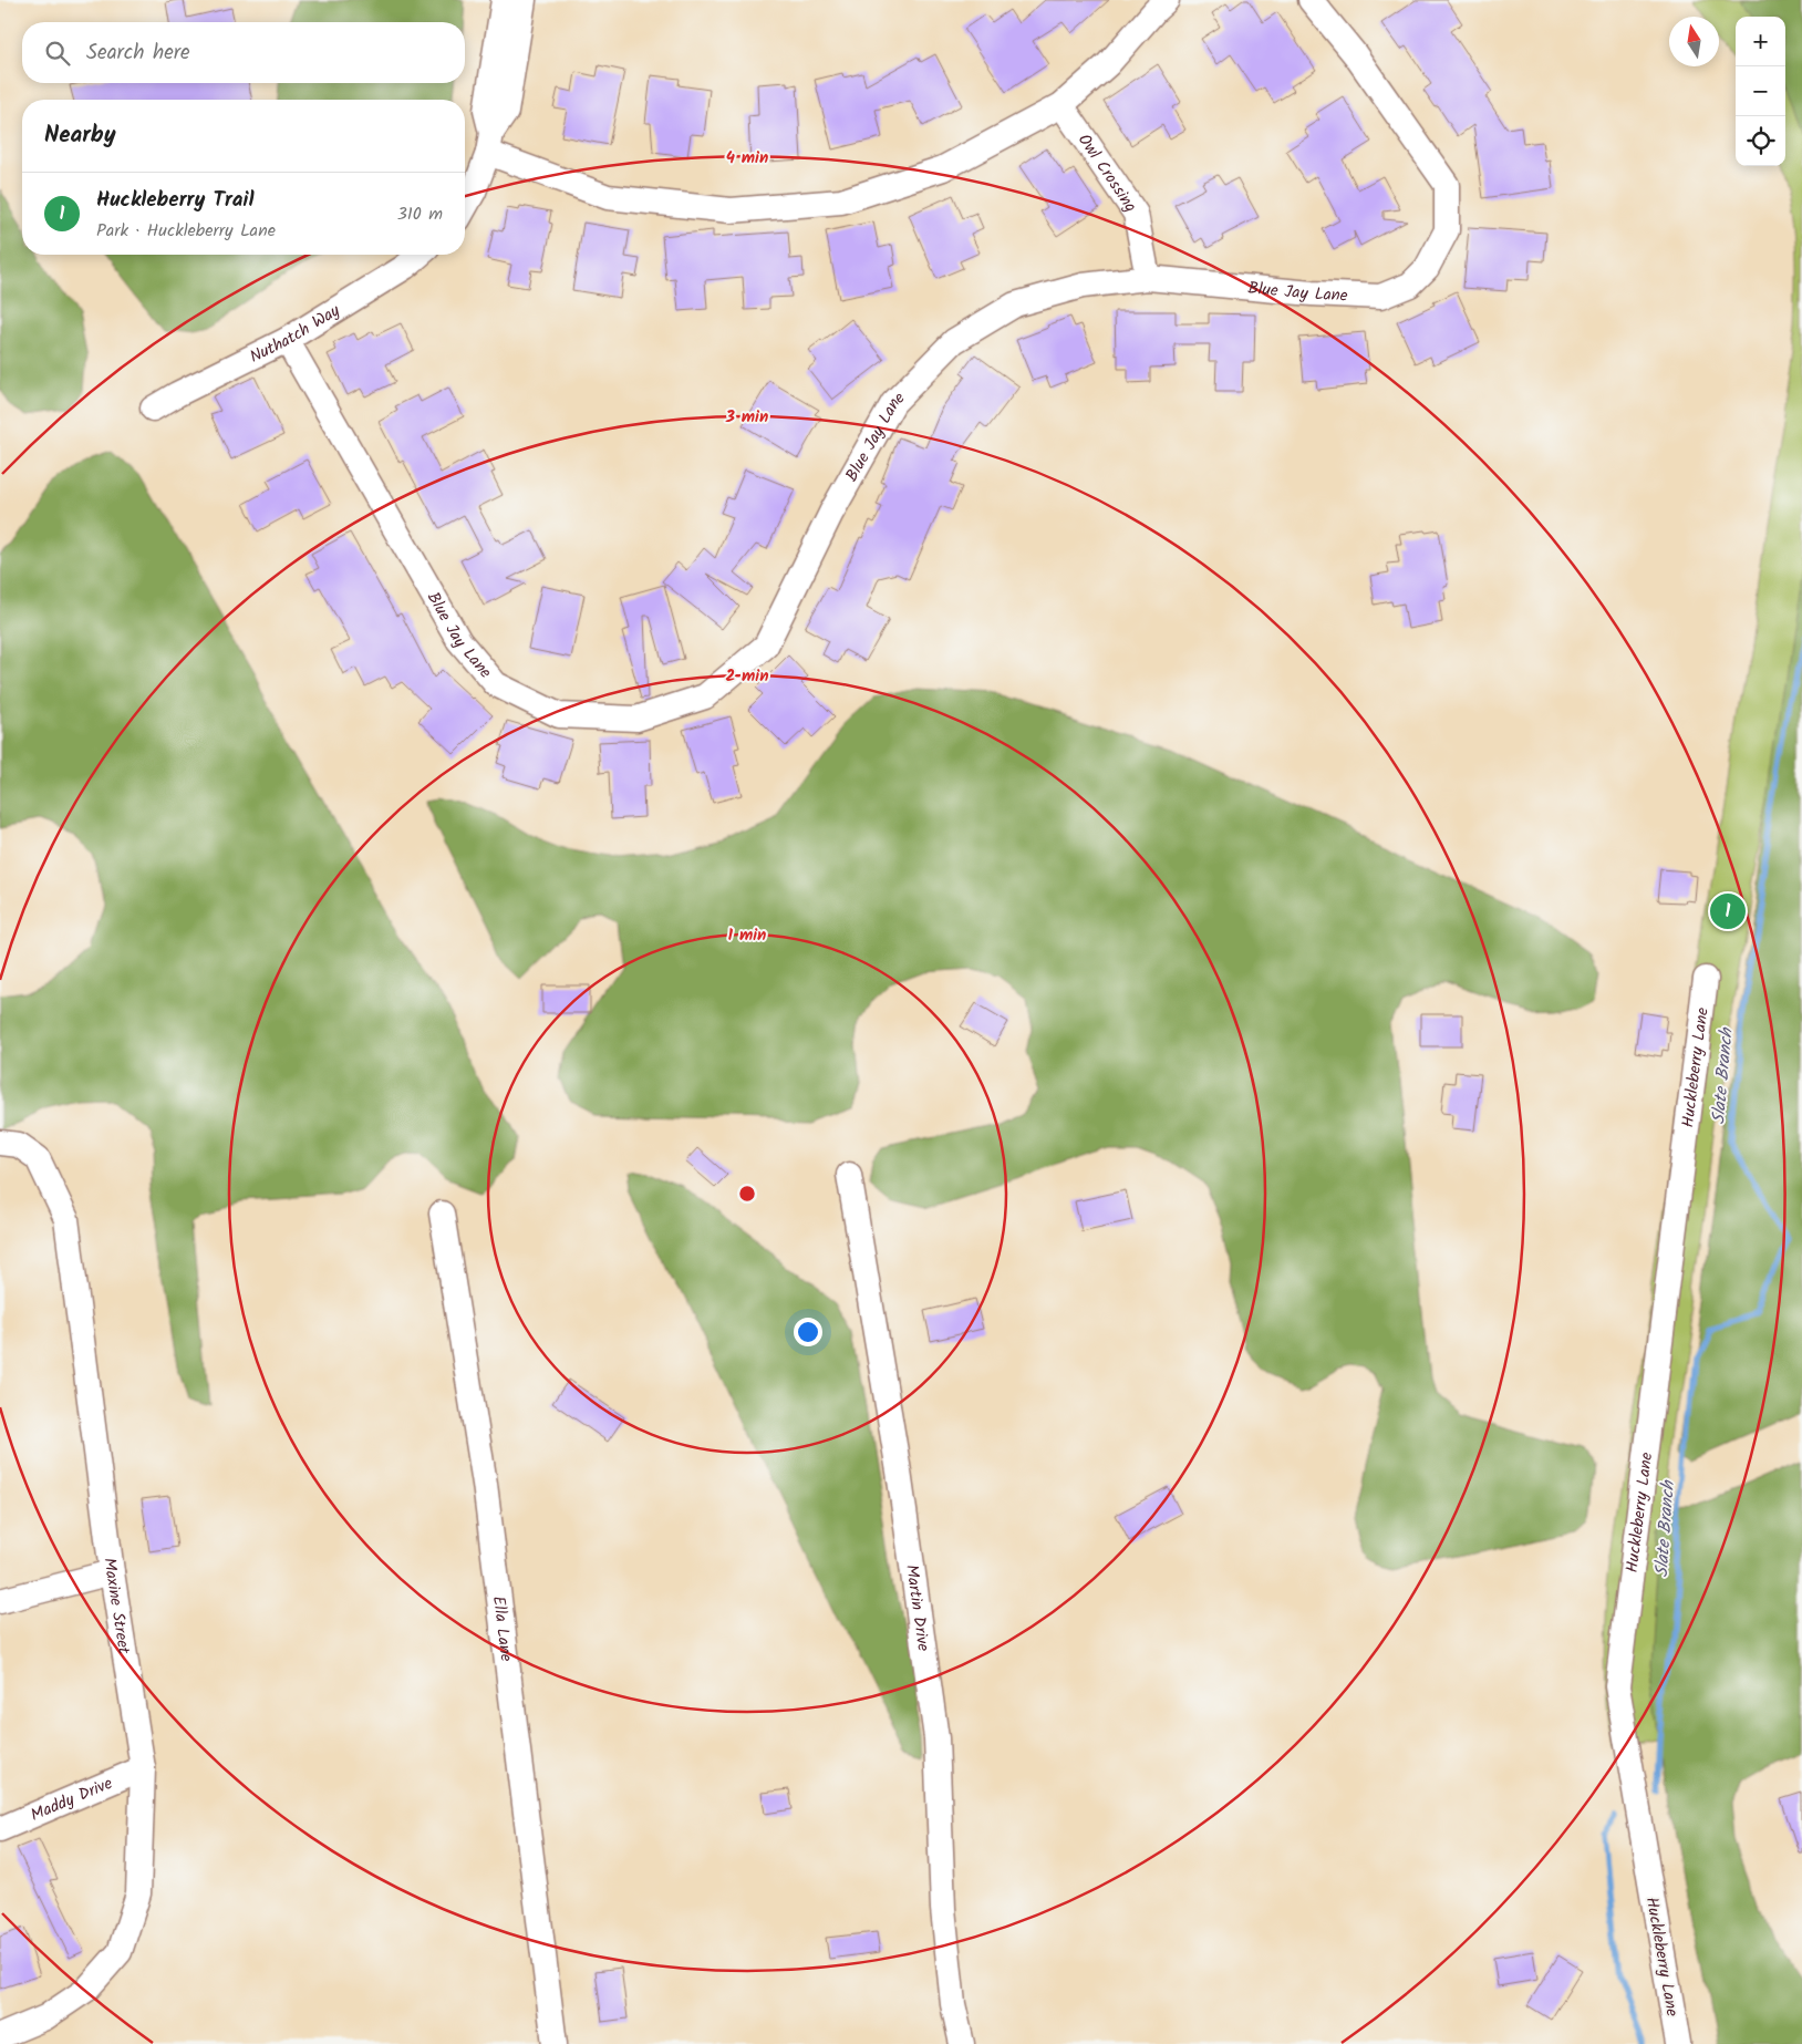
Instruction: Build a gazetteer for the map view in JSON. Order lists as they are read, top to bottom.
{
  "streets": {
    "street": [
      "Owl Crossing",
      "Blue Jay Lane",
      "Nuthatch Way",
      "Huckleberry Lane",
      "Maxine Street",
      "Martin Drive",
      "Ella Lane",
      "Maddy Drive"
    ]
  },
  "crossings": [
    ["Owl Crossing", "Blue Jay Lane"],
    ["Blue Jay Lane", "Nuthatch Way"],
    ["Maxine Street", "Maddy Drive"]
  ],
  "water": ["Slate Branch"],
  "north": "top",
  "page": {
    "map_buttons": ["+", "−"],
    "search": "Search here",
    "heading": "Nearby",
    "list": [
      {
        "mark": "1",
        "name": "Huckleberry Trail",
        "note": "Park · Huckleberry Lane",
        "value": "310 m"
      }
    ],
    "pins": "1"
  },
  "rings": [
    "4 min",
    "3 min",
    "2 min",
    "1 min"
  ]
}
